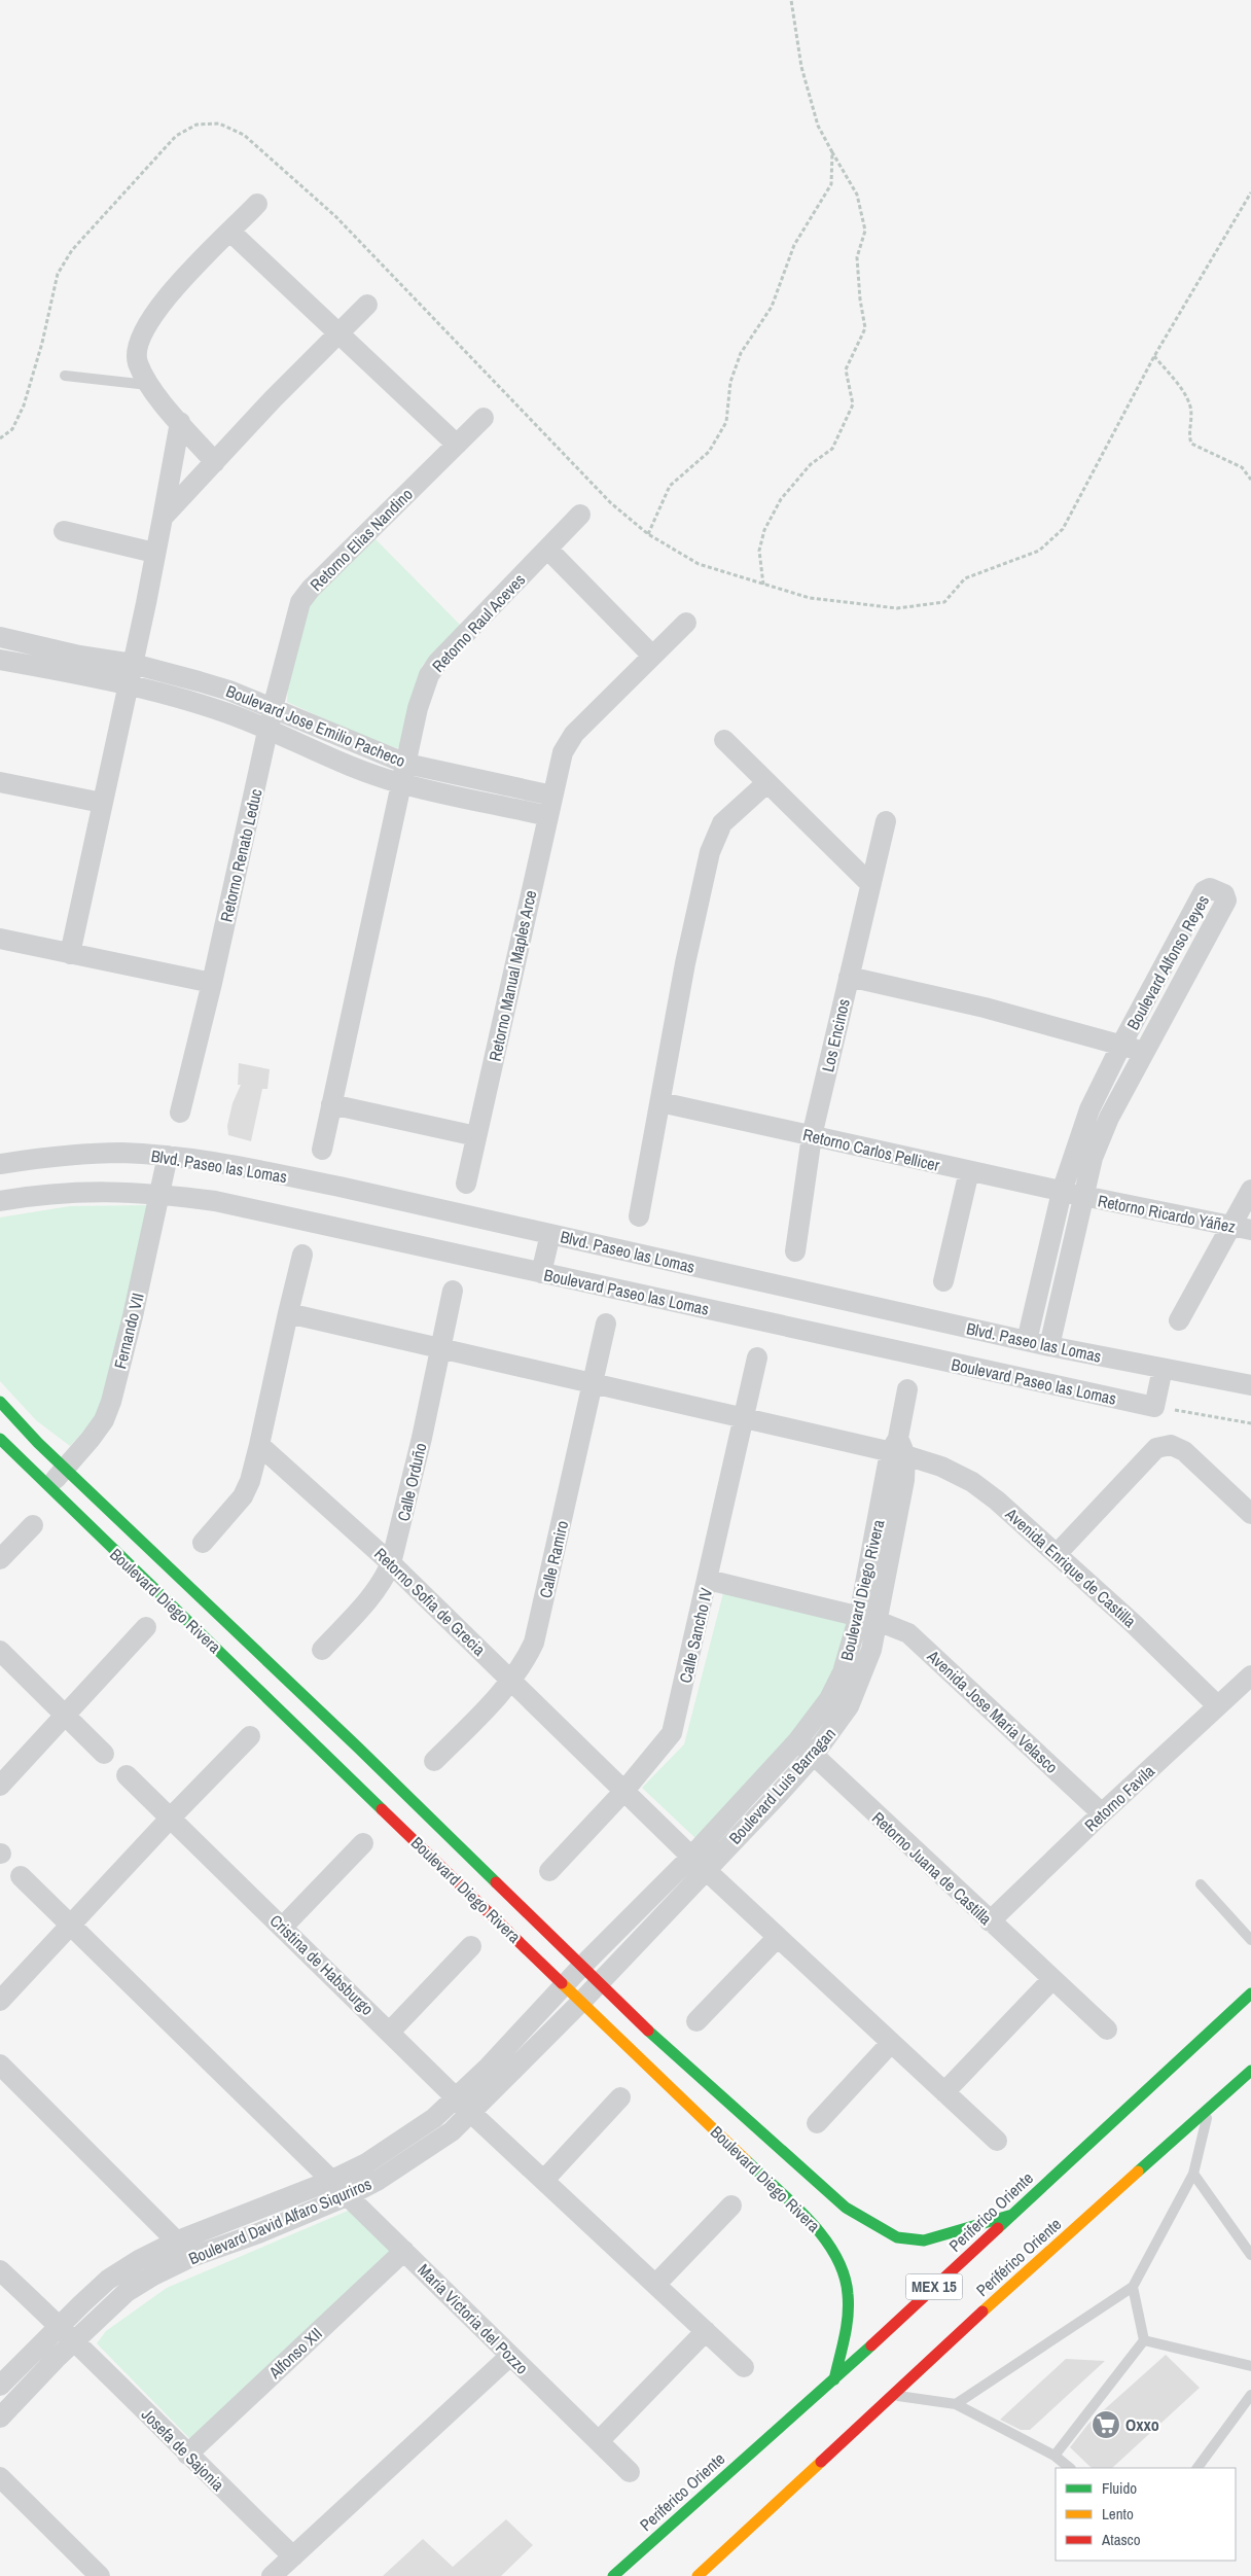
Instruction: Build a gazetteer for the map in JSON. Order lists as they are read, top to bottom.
{
  "streets": {
    "main road": [
      "Boulevard Diego Rivera",
      "Periferico Oriente",
      "Periférico Oriente",
      "MEX 15"
    ],
    "street": [
      "Retorno Elias Nandino",
      "Retorno Raul Aceves",
      "Boulevard Jose Emilio Pacheco",
      "Retorno Renato Leduc",
      "Boulevard Alfonso Reyes",
      "Retorno Manual Maples Arce",
      "Los Encinos",
      "Retorno Carlos Pellicer",
      "Blvd. Paseo las Lomas",
      "Retorno Ricardo Yáñez",
      "Boulevard Paseo las Lomas",
      "Fernando VII",
      "Calle Orduño",
      "Calle Ramiro",
      "Avenida Enrique de Castilla",
      "Retorno Sofia de Grecia",
      "Calle Sancho IV",
      "Avenida Jose Maria Velasco",
      "Boulevard Luis Barragan",
      "Retorno Favila",
      "Retorno Juana de Castilla",
      "Cristina de Habsburgo",
      "Boulevard David Alfaro Siquriros",
      "María Victoria del Pozzo",
      "Alfonso XII",
      "Josefa de Sajonia"
    ]
  },
  "crossings": [
    ["Retorno Elias Nandino", "Boulevard Jose Emilio Pacheco"],
    ["Retorno Elias Nandino", "Retorno Renato Leduc"],
    ["Retorno Raul Aceves", "Boulevard Jose Emilio Pacheco"],
    ["Boulevard Jose Emilio Pacheco", "Retorno Renato Leduc"],
    ["Boulevard Jose Emilio Pacheco", "Retorno Manual Maples Arce"],
    ["Boulevard Alfonso Reyes", "Retorno Carlos Pellicer"],
    ["Boulevard Alfonso Reyes", "Blvd. Paseo las Lomas"],
    ["Boulevard Alfonso Reyes", "Retorno Ricardo Yáñez"],
    ["Los Encinos", "Retorno Carlos Pellicer"],
    ["Retorno Carlos Pellicer", "Retorno Ricardo Yáñez"],
    ["Blvd. Paseo las Lomas", "Fernando VII"],
    ["Boulevard Paseo las Lomas", "Fernando VII"],
    ["Fernando VII", "Boulevard Diego Rivera"],
    ["Calle Orduño", "Retorno Sofia de Grecia"],
    ["Calle Ramiro", "Retorno Sofia de Grecia"],
    ["Avenida Enrique de Castilla", "Boulevard Luis Barragan"],
    ["Avenida Enrique de Castilla", "Retorno Favila"],
    ["Boulevard Diego Rivera", "Retorno Sofia de Grecia"],
    ["Boulevard Diego Rivera", "Avenida Jose Maria Velasco"],
    ["Boulevard Diego Rivera", "Boulevard Luis Barragan"],
    ["Boulevard Diego Rivera", "Retorno Juana de Castilla"],
    ["Boulevard Diego Rivera", "Periferico Oriente"],
    ["Boulevard Diego Rivera", "Boulevard David Alfaro Siquriros"],
    ["Retorno Sofia de Grecia", "Calle Sancho IV"],
    ["Retorno Sofia de Grecia", "Boulevard Luis Barragan"],
    ["Calle Sancho IV", "Avenida Jose Maria Velasco"],
    ["Avenida Jose Maria Velasco", "Boulevard Luis Barragan"],
    ["Avenida Jose Maria Velasco", "Retorno Favila"],
    ["Boulevard Luis Barragan", "Retorno Juana de Castilla"],
    ["Boulevard Luis Barragan", "Boulevard David Alfaro Siquriros"],
    ["Retorno Favila", "Retorno Juana de Castilla"],
    ["Cristina de Habsburgo", "Boulevard David Alfaro Siquriros"],
    ["Boulevard David Alfaro Siquriros", "María Victoria del Pozzo"],
    ["Boulevard David Alfaro Siquriros", "Josefa de Sajonia"],
    ["María Victoria del Pozzo", "Alfonso XII"],
    ["Alfonso XII", "Josefa de Sajonia"]
  ],
  "places": {
    "supermarket": ["Oxxo"]
  },
  "legend": ["Fluido", "Lento", "Atasco"]
}
